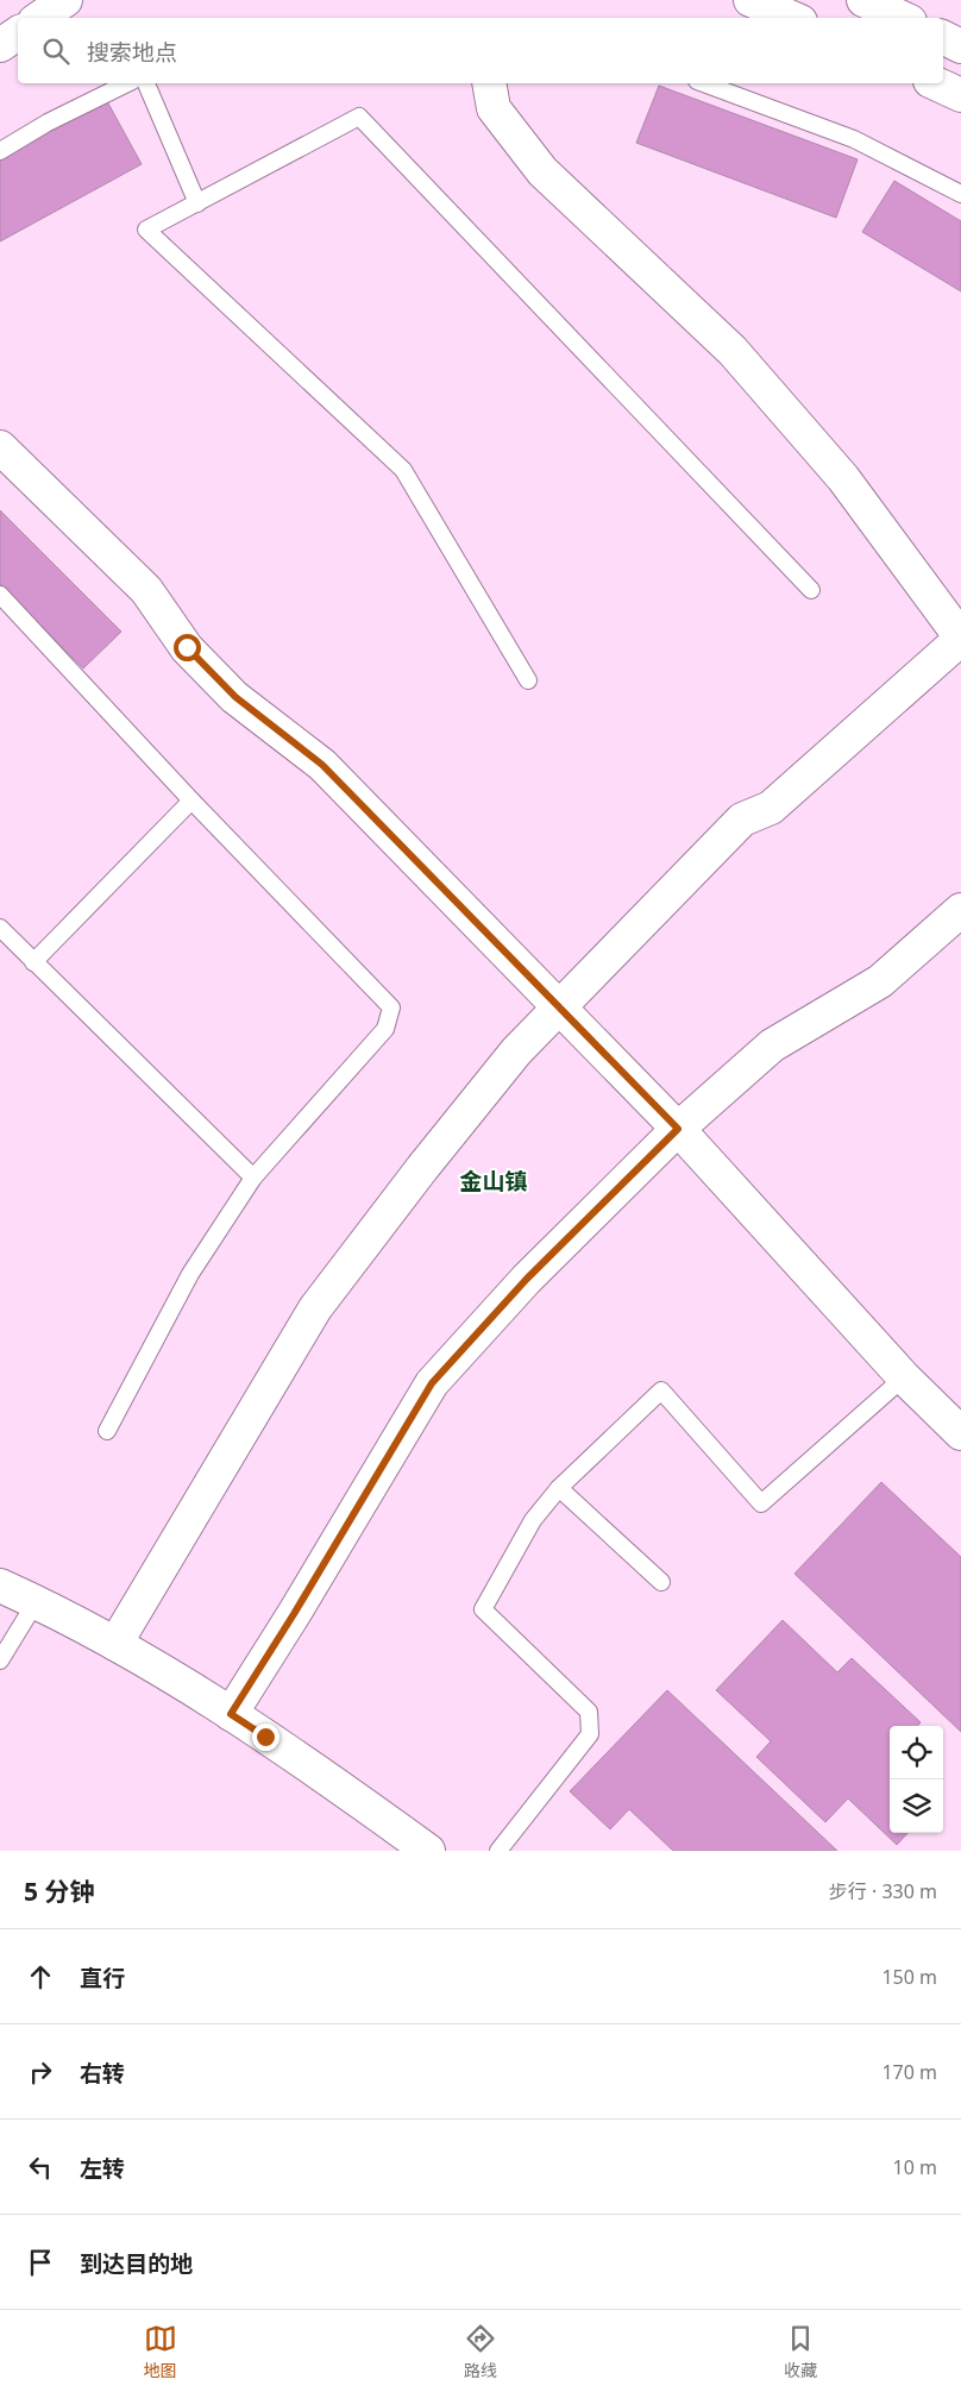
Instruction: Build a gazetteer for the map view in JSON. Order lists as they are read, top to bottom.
{
  "districts": ["金山镇"],
  "page": {
    "search": "搜索地点",
    "heading": ["5 分钟", "步行 · 330 m"],
    "list": [
      ["直行", "150 m"],
      ["右转", "170 m"],
      ["左转", "10 m"],
      "到达目的地"
    ],
    "nav": ["地图", "路线", "收藏"]
  }
}
